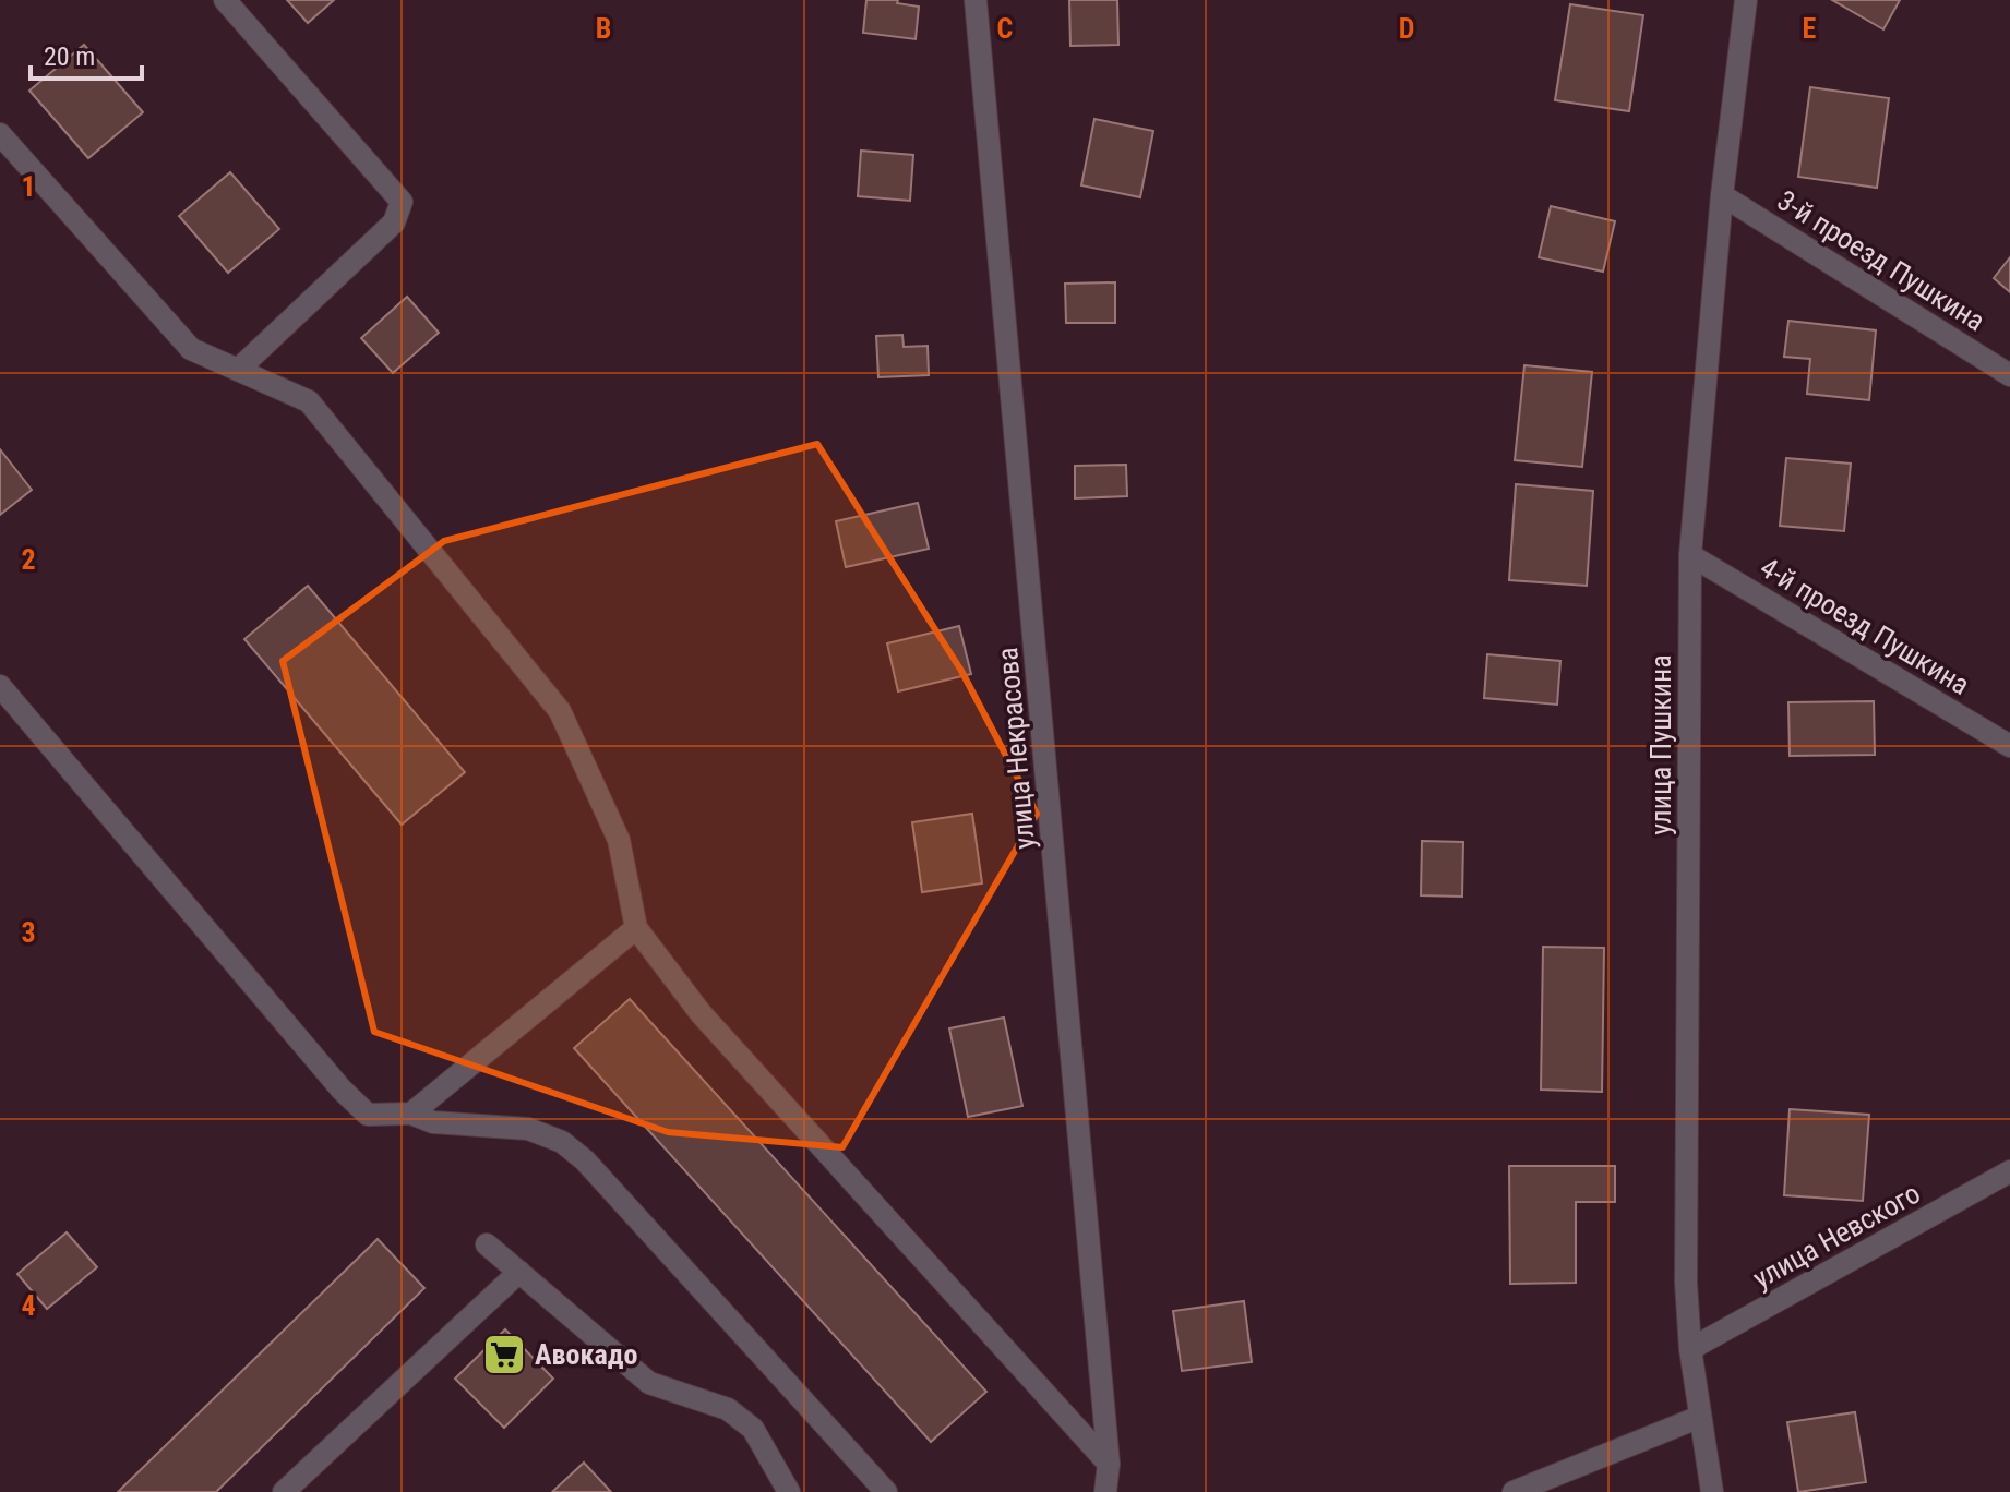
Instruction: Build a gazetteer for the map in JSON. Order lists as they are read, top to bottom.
{
  "streets": {
    "street": [
      "3-й проезд Пушкина",
      "4-й проезд Пушкина",
      "улица Пушкина",
      "улица Некрасова",
      "улица Невского"
    ]
  },
  "crossings": [
    ["3-й проезд Пушкина", "улица Пушкина"],
    ["4-й проезд Пушкина", "улица Пушкина"],
    ["улица Пушкина", "улица Невского"]
  ],
  "places": {
    "supermarket": ["Авокадо"]
  },
  "scale_bar": "20 m",
  "grid": {
    "columns": [
      "B",
      "C",
      "D",
      "E"
    ],
    "rows": [
      "1",
      "2",
      "3",
      "4"
    ]
  }
}
